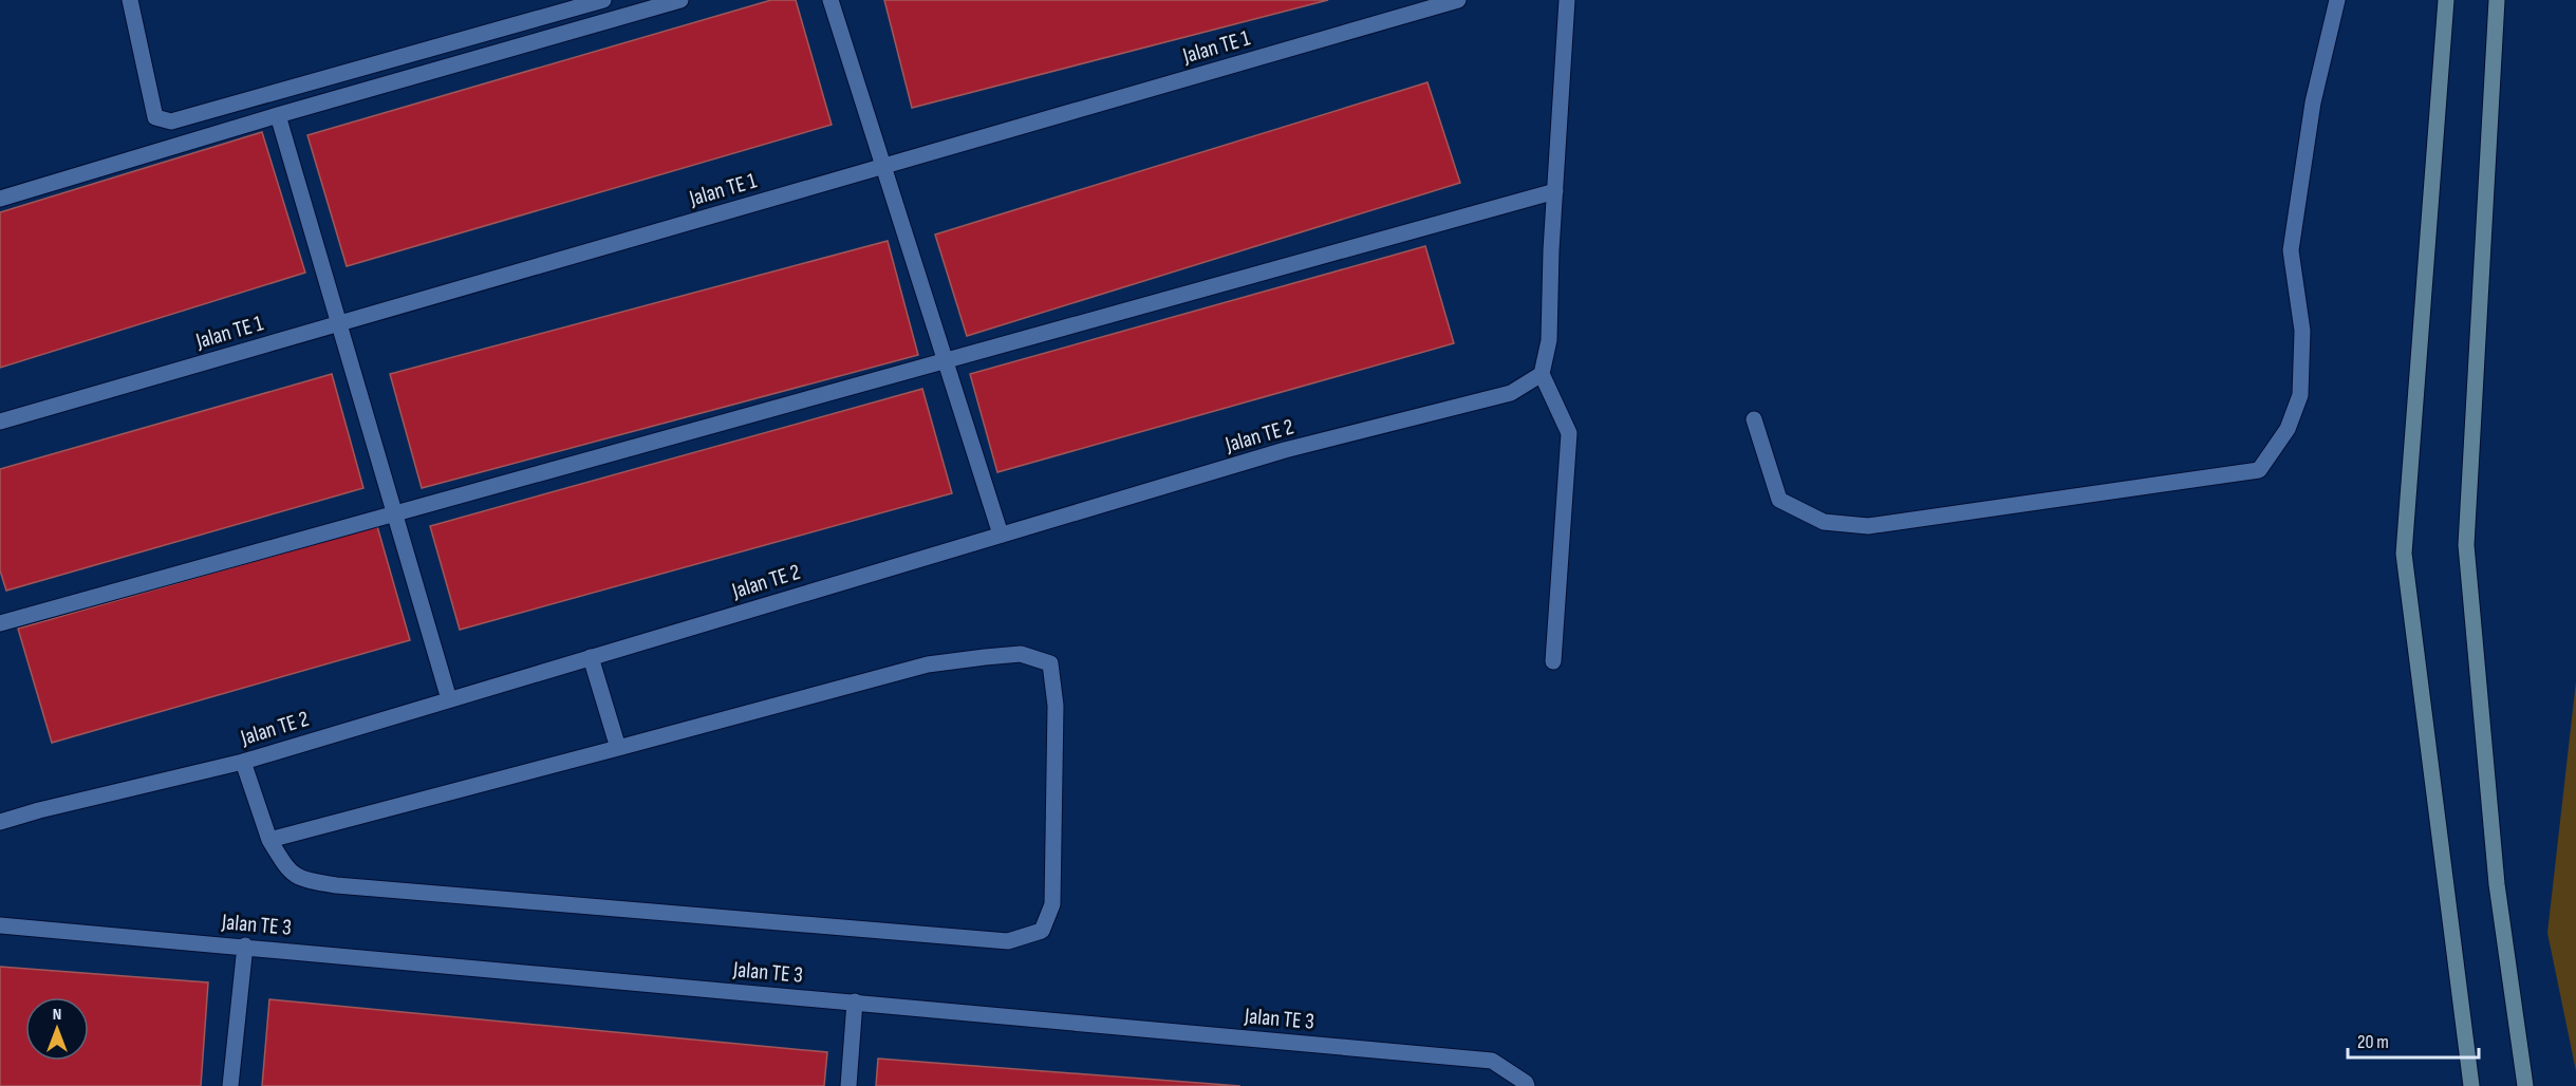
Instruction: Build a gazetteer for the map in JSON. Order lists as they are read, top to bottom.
{
  "streets": {
    "street": ["Jalan TE 1", "Jalan TE 2", "Jalan TE 3"]
  },
  "scale_bar": "20 m",
  "north": "top"
}
